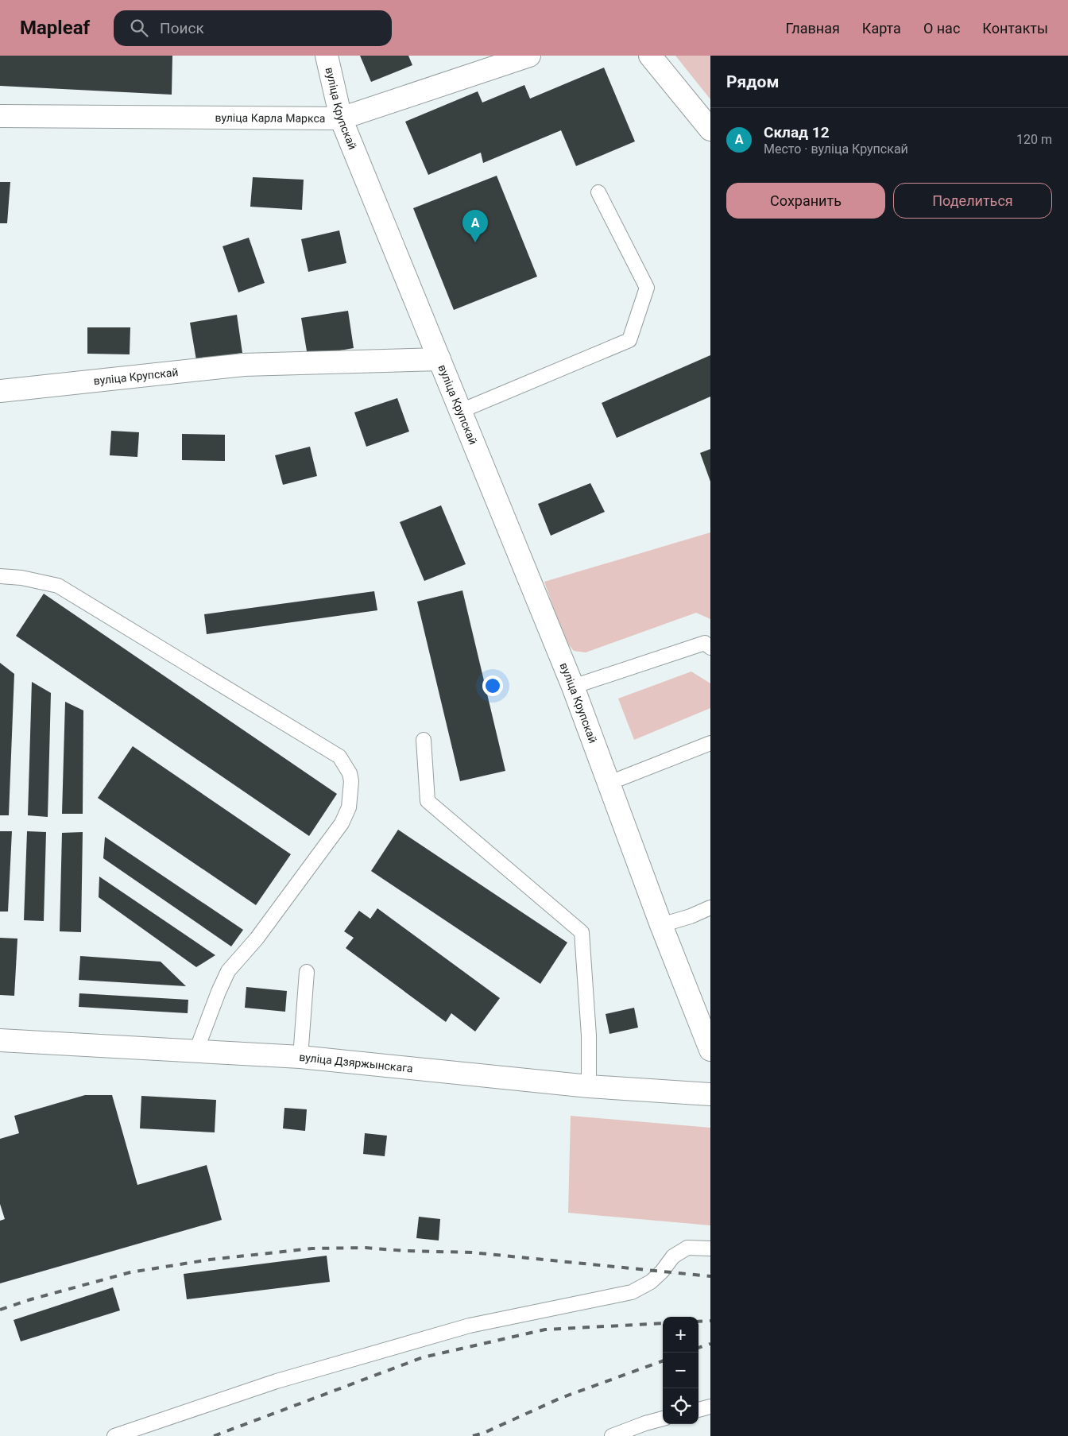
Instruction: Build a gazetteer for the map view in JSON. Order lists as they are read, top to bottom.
{
  "streets": {
    "street": ["вуліца Крупскай", "вуліца Карла Маркса", "вуліца Дзяржынскага"]
  },
  "crossings": [
    ["вуліца Крупскай", "вуліца Карла Маркса"]
  ],
  "page": {
    "header": "Mapleaf",
    "search": "Поиск",
    "nav": [
      "Главная",
      "Карта",
      "О нас",
      "Контакты"
    ],
    "heading": "Рядом",
    "list": [
      {
        "mark": "A",
        "name": "Склад 12",
        "note": "Место · вуліца Крупскай",
        "value": "120 m"
      }
    ],
    "buttons": ["Сохранить", "Поделиться"],
    "pins": "A",
    "map_buttons": ["+", "−"]
  }
}
